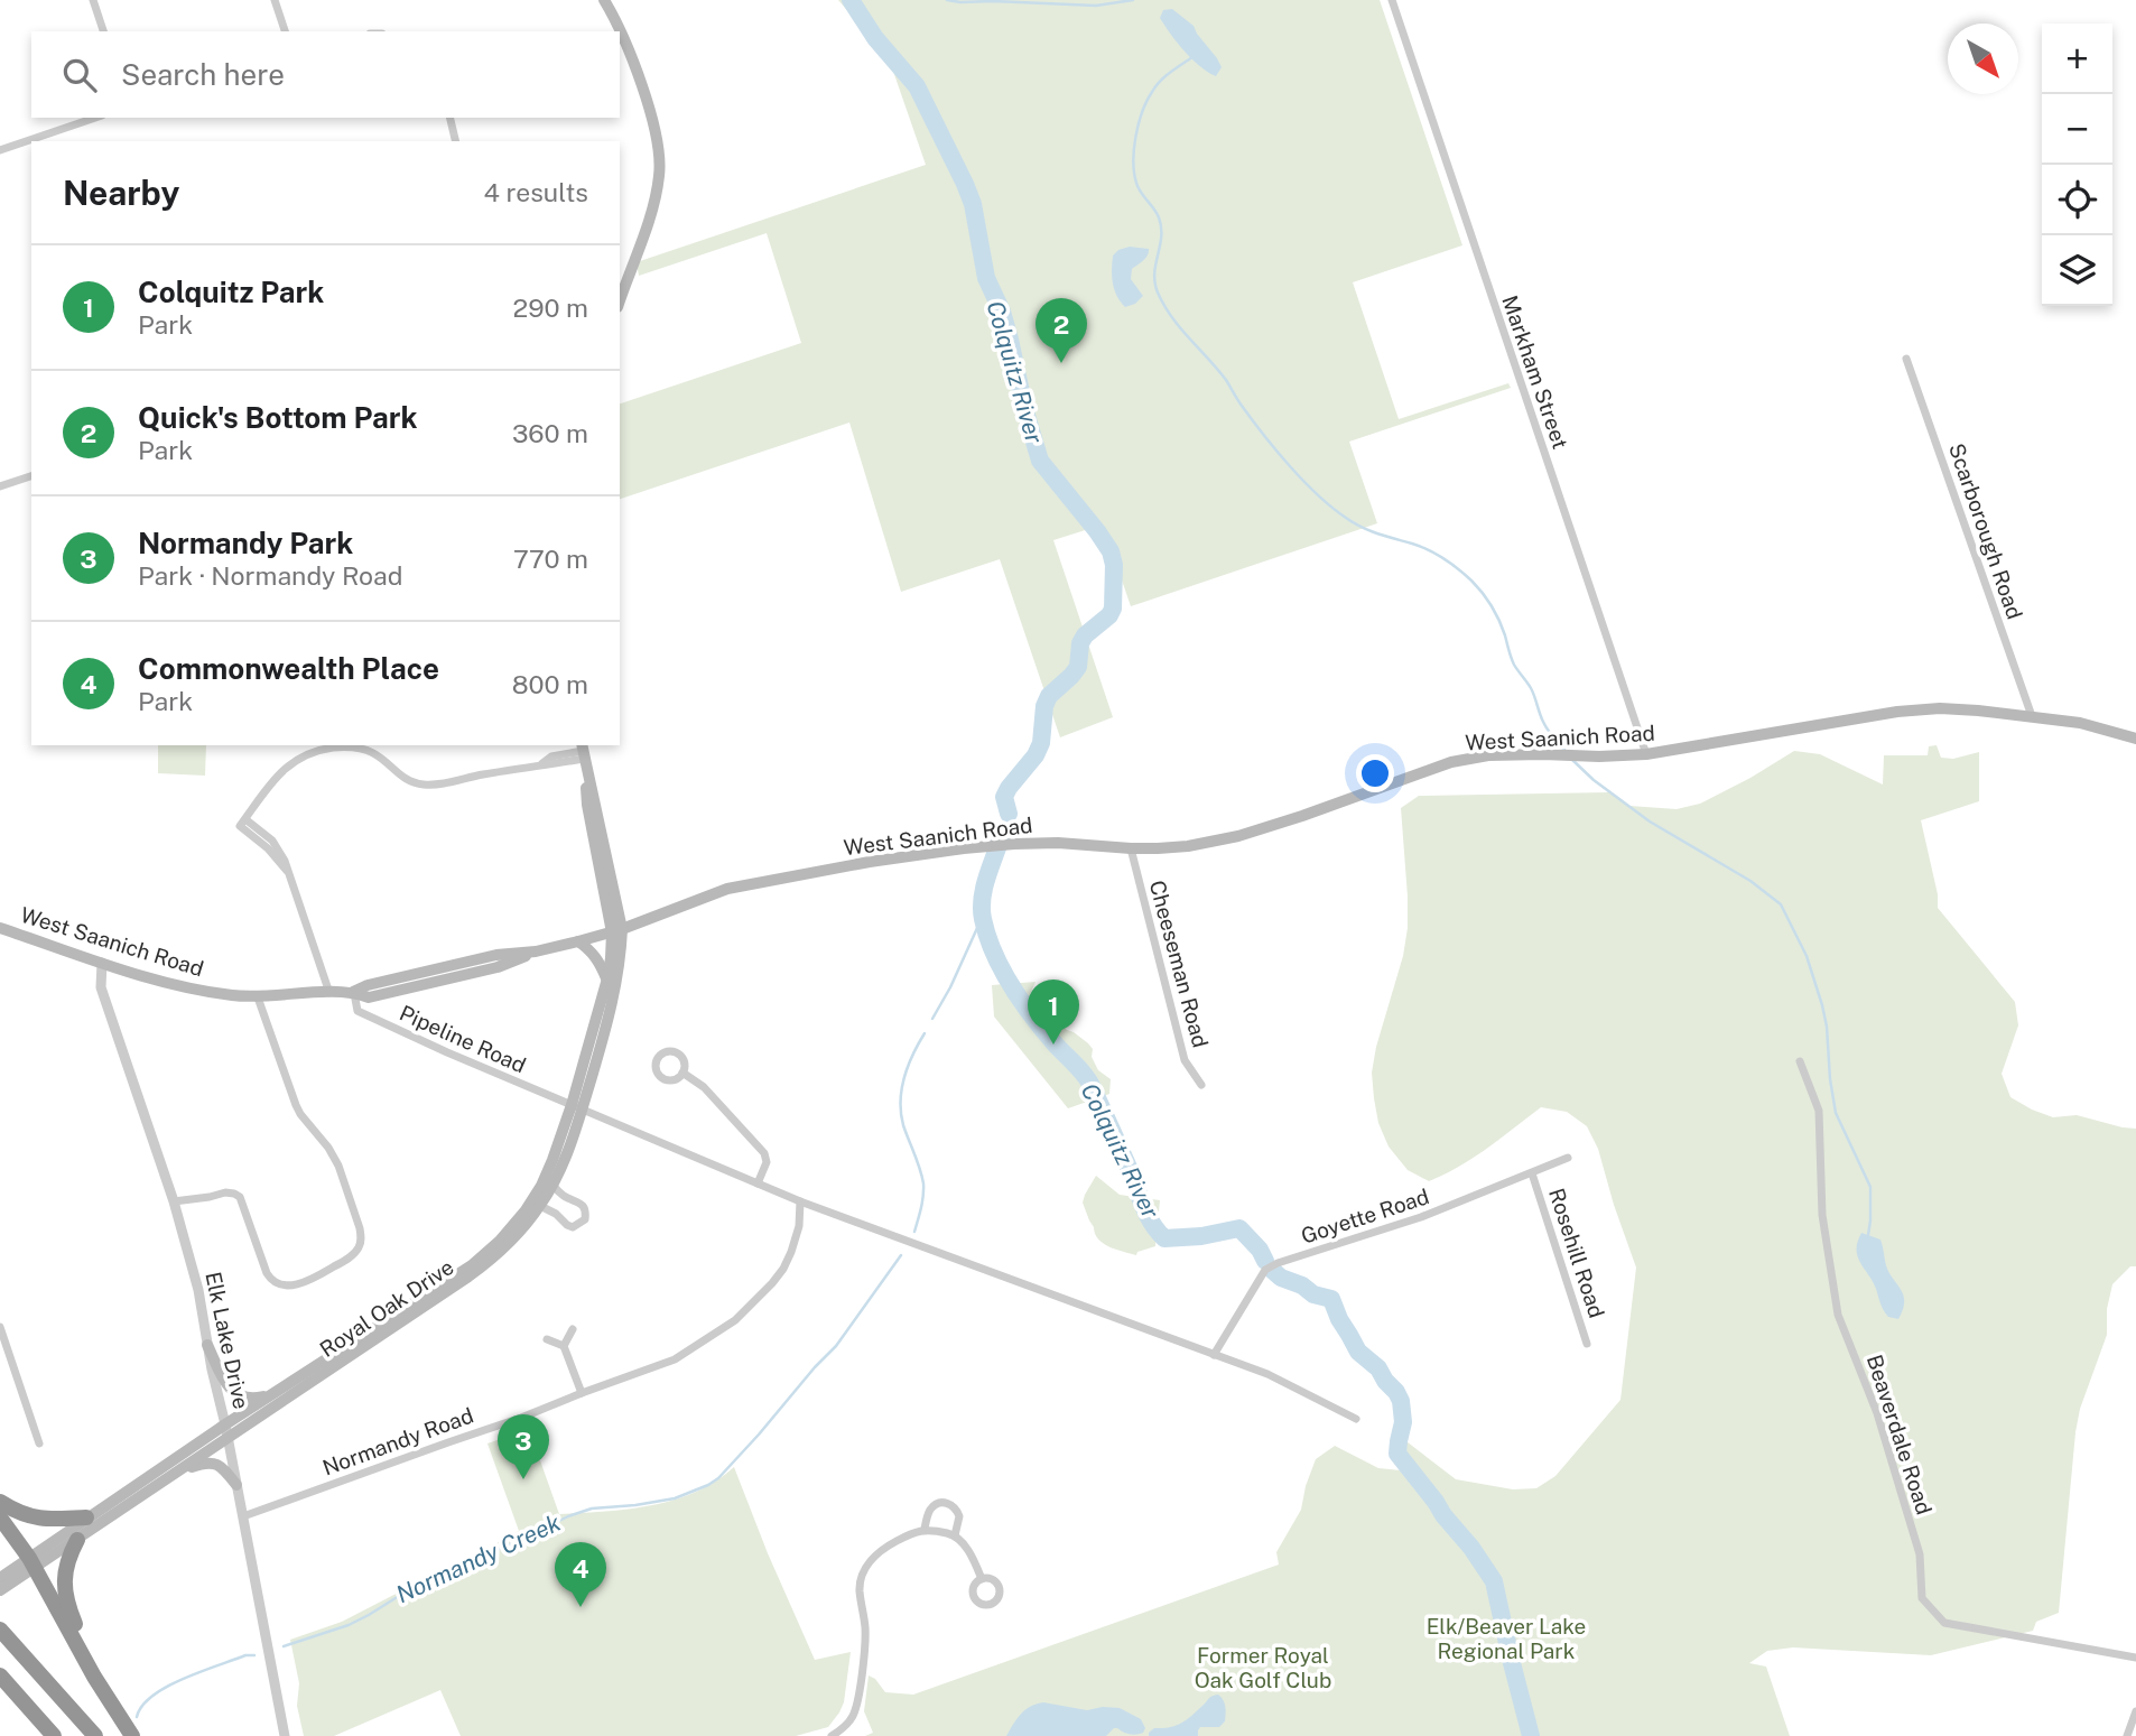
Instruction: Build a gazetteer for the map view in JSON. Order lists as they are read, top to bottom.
{
  "streets": {
    "main road": ["West Saanich Road", "Royal Oak Drive"],
    "street": [
      "Markham Street",
      "Scarborough Road",
      "Cheeseman Road",
      "Pipeline Road",
      "Goyette Road",
      "Rosehill Road",
      "Elk Lake Drive",
      "Beaverdale Road",
      "Normandy Road"
    ]
  },
  "crossings": [
    ["Markham Street", "West Saanich Road"],
    ["Scarborough Road", "West Saanich Road"],
    ["West Saanich Road", "Cheeseman Road"],
    ["West Saanich Road", "Pipeline Road"],
    ["West Saanich Road", "Royal Oak Drive"],
    ["West Saanich Road", "Elk Lake Drive"],
    ["Pipeline Road", "Royal Oak Drive"],
    ["Goyette Road", "Rosehill Road"],
    ["Royal Oak Drive", "Elk Lake Drive"],
    ["Elk Lake Drive", "Normandy Road"]
  ],
  "water": ["Colquitz River", "Normandy Creek"],
  "parks": ["Elk/Beaver Lake Regional Park", "Former Royal Oak Golf Club"],
  "north": "bottom right",
  "page": {
    "map_buttons": ["+", "−"],
    "search": "Search here",
    "heading": ["Nearby", "4 results"],
    "list": [
      {
        "mark": "1",
        "name": "Colquitz Park",
        "note": "Park",
        "value": "290 m"
      },
      {
        "mark": "2",
        "name": "Quick's Bottom Park",
        "note": "Park",
        "value": "360 m"
      },
      {
        "mark": "3",
        "name": "Normandy Park",
        "note": "Park · Normandy Road",
        "value": "770 m"
      },
      {
        "mark": "4",
        "name": "Commonwealth Place",
        "note": "Park",
        "value": "800 m"
      }
    ],
    "pins": [
      "2",
      "1",
      "3",
      "4"
    ]
  }
}
